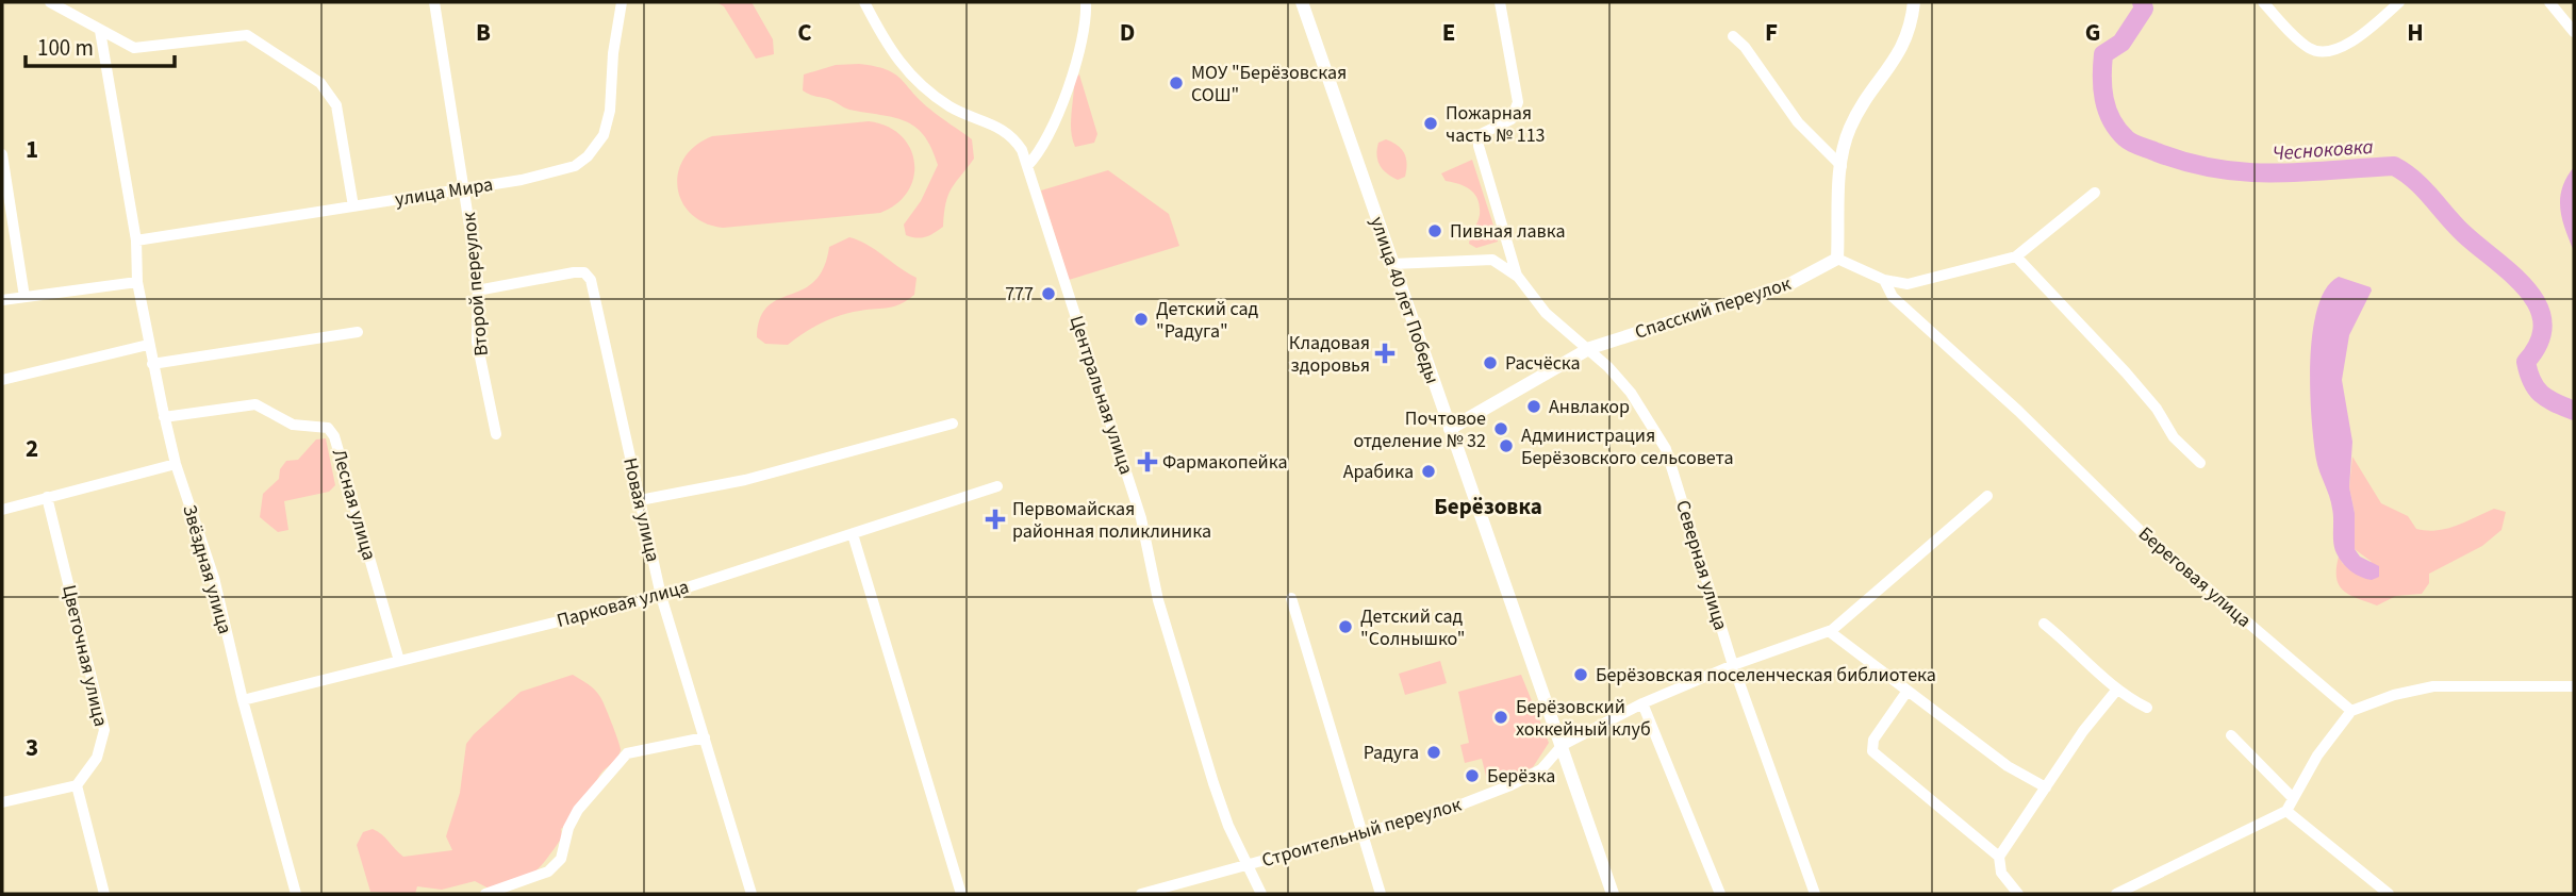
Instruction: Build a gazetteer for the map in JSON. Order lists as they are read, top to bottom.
{
  "streets": {
    "street": [
      "улица Мира",
      "Второй переулок",
      "улица 40 лет Победы",
      "Спасский переулок",
      "Центральная улица",
      "Лесная улица",
      "Новая улица",
      "Северная улица",
      "Звёздная улица",
      "Береговая улица",
      "Парковая улица",
      "Цветочная улица",
      "Строительный переулок"
    ]
  },
  "crossings": [
    ["улица Мира", "Второй переулок"],
    ["улица Мира", "Звёздная улица"],
    ["Второй переулок", "Новая улица"],
    ["улица 40 лет Победы", "Спасский переулок"],
    ["улица 40 лет Победы", "Северная улица"],
    ["улица 40 лет Победы", "Строительный переулок"],
    ["Спасский переулок", "Северная улица"],
    ["Центральная улица", "Строительный переулок"],
    ["Лесная улица", "Звёздная улица"],
    ["Лесная улица", "Парковая улица"],
    ["Новая улица", "Парковая улица"],
    ["Северная улица", "Строительный переулок"],
    ["Звёздная улица", "Парковая улица"]
  ],
  "districts": ["Берёзовка"],
  "water": ["Чесноковка"],
  "places": {
    "other": [
      "МОУ \"Берёзовская СОШ\"",
      "Пожарная часть № 113",
      "Пивная лавка",
      "777",
      "Детский сад \"Радуга\"",
      "Расчёска",
      "Анвлакор",
      "Почтовое отделение № 32",
      "Администрация Берёзовского сельсовета",
      "Арабика",
      "Детский сад \"Солнышко\"",
      "Берёзовская поселенческая библиотека",
      "Берёзовский хоккейный клуб",
      "Радуга",
      "Берёзка"
    ],
    "health": ["Кладовая здоровья", "Фармакопейка", "Первомайская районная поликлиника"]
  },
  "scale_bar": "100 m",
  "grid": {
    "columns": [
      "B",
      "C",
      "D",
      "E",
      "F",
      "G",
      "H"
    ],
    "rows": ["1", "2", "3"]
  }
}
